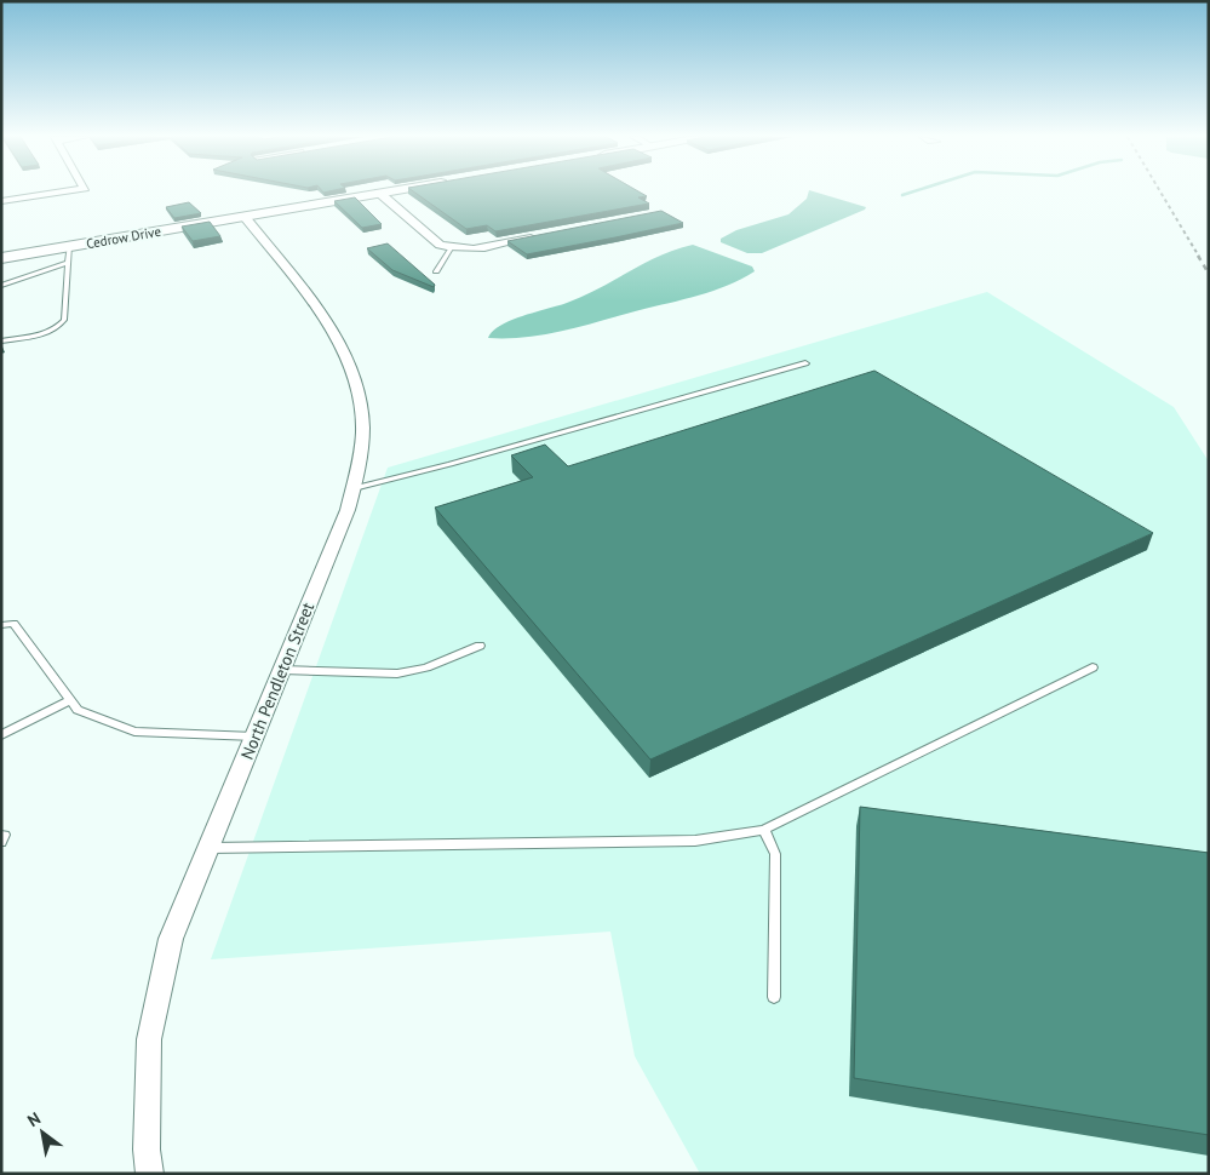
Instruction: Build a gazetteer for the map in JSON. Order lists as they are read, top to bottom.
{
  "streets": {
    "street": ["Cedrow Drive", "North Pendleton Street"]
  },
  "crossings": [
    ["Cedrow Drive", "North Pendleton Street"]
  ],
  "north": "top left"
}
